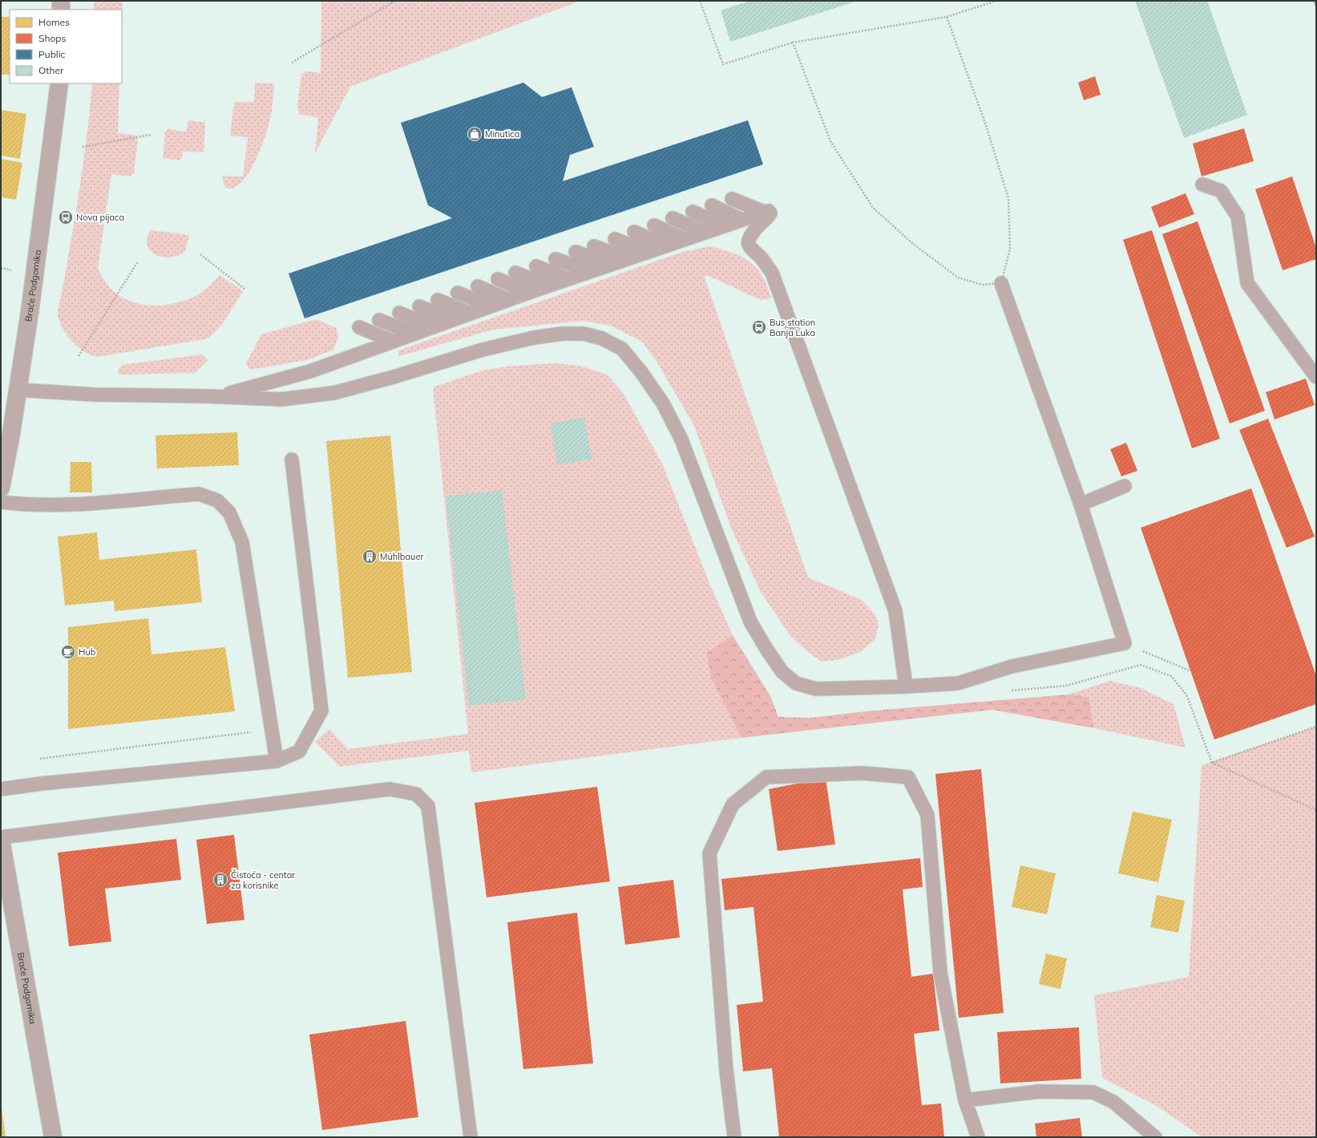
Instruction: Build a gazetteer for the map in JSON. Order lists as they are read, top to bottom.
{
  "streets": {
    "street": ["Braće Podgornika"]
  },
  "places": {
    "shop": ["Minutica"],
    "bus stop": ["Nova pijaca", "Bus station Banja Luka"],
    "building": ["Mühlbauer", "Čistoća - centar za korisnike"],
    "cafe": ["Hub"]
  },
  "legend": [
    "Homes",
    "Shops",
    "Public",
    "Other"
  ]
}
